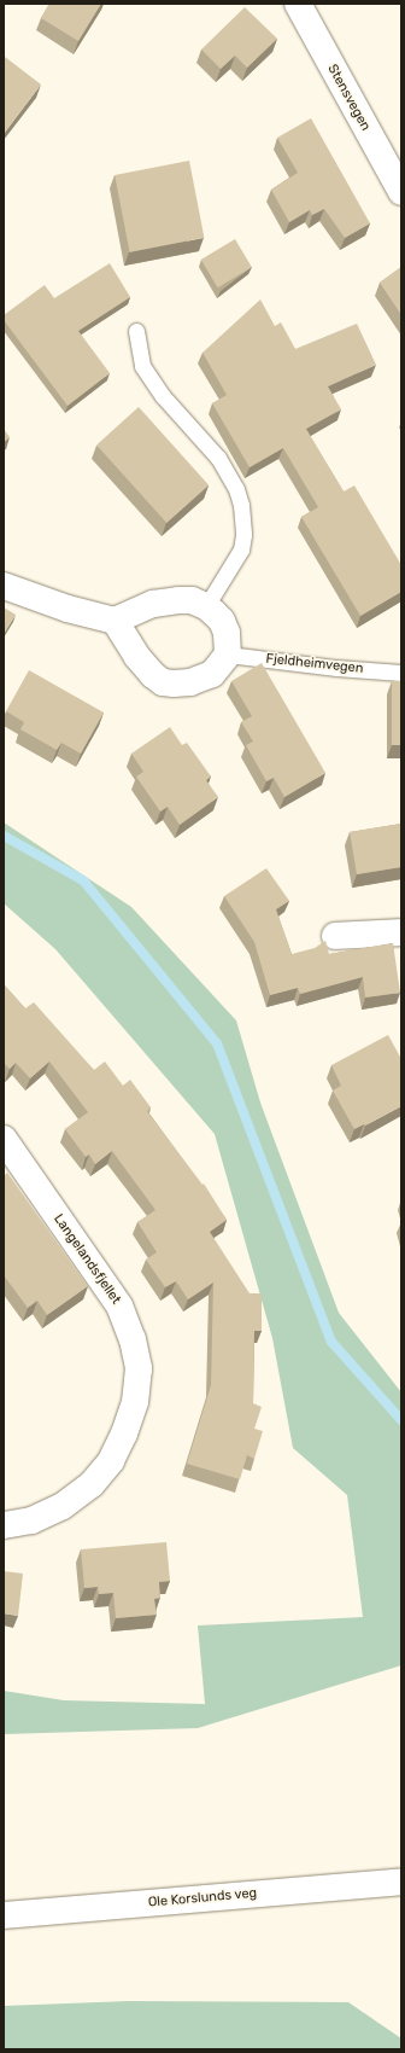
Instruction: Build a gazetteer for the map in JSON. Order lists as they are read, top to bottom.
{
  "streets": {
    "street": ["Stensvegen", "Langelandsfjellet", "Ole Korslunds veg"],
    "lane": ["Fjeldheimvegen"]
  }
}
